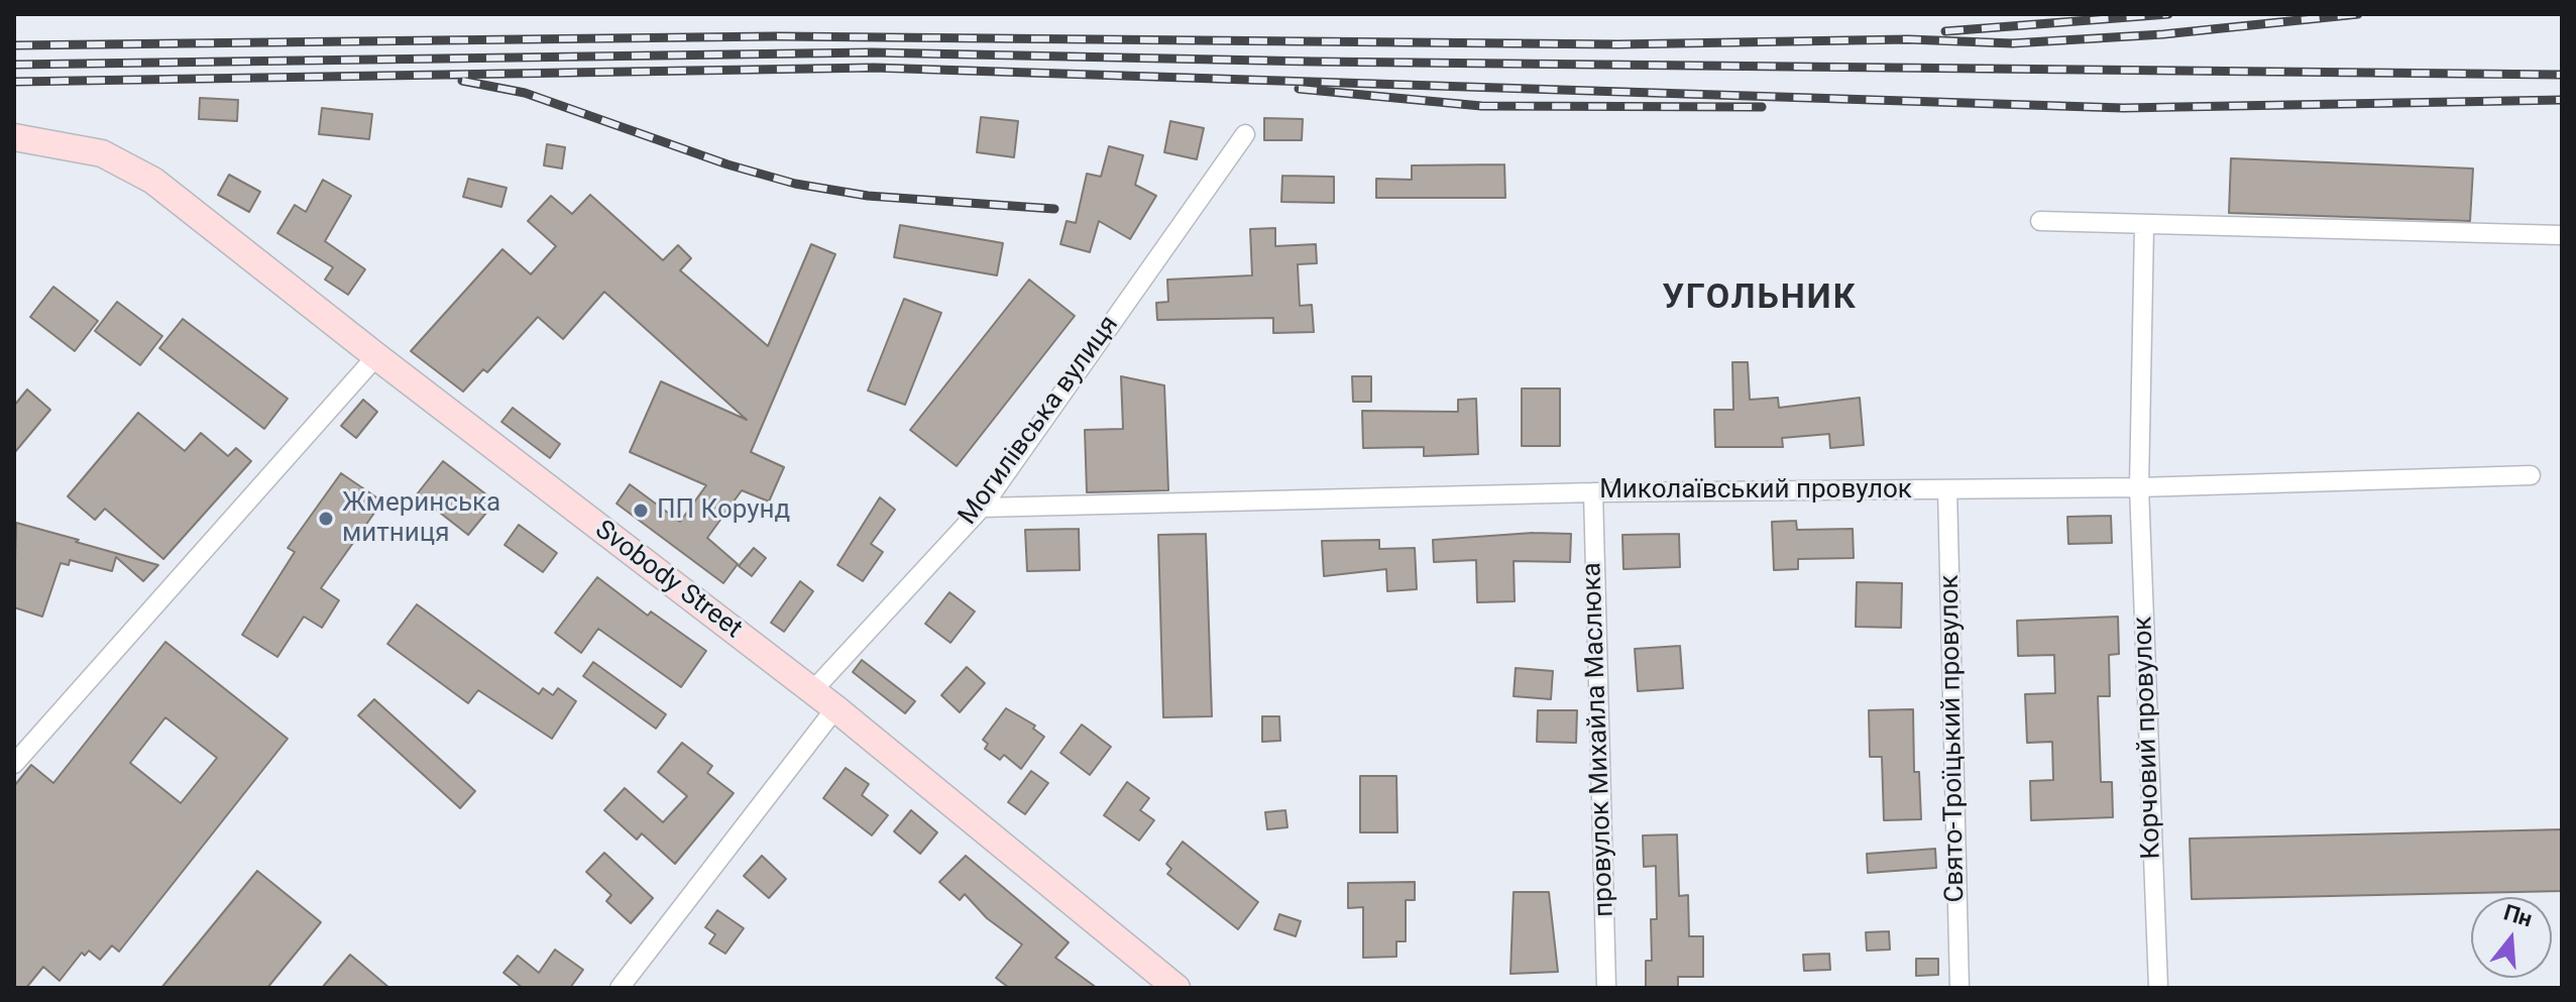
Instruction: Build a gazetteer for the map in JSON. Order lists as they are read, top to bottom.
{
  "streets": {
    "street": [
      "Могилівська вулиця",
      "Миколаївський провулок",
      "Svobody Street",
      "Корчовий провулок",
      "Свято-Троїцький провулок",
      "провулок Михайла Маслюка"
    ]
  },
  "crossings": [
    ["Могилівська вулиця", "Миколаївський провулок"],
    ["Могилівська вулиця", "Svobody Street"],
    ["Миколаївський провулок", "Корчовий провулок"],
    ["Миколаївський провулок", "Свято-Троїцький провулок"],
    ["Миколаївський провулок", "провулок Михайла Маслюка"]
  ],
  "districts": ["УГОЛЬНИК"],
  "places": ["ПП Корунд", "Жмеринська митниця"],
  "north": "top"
}
